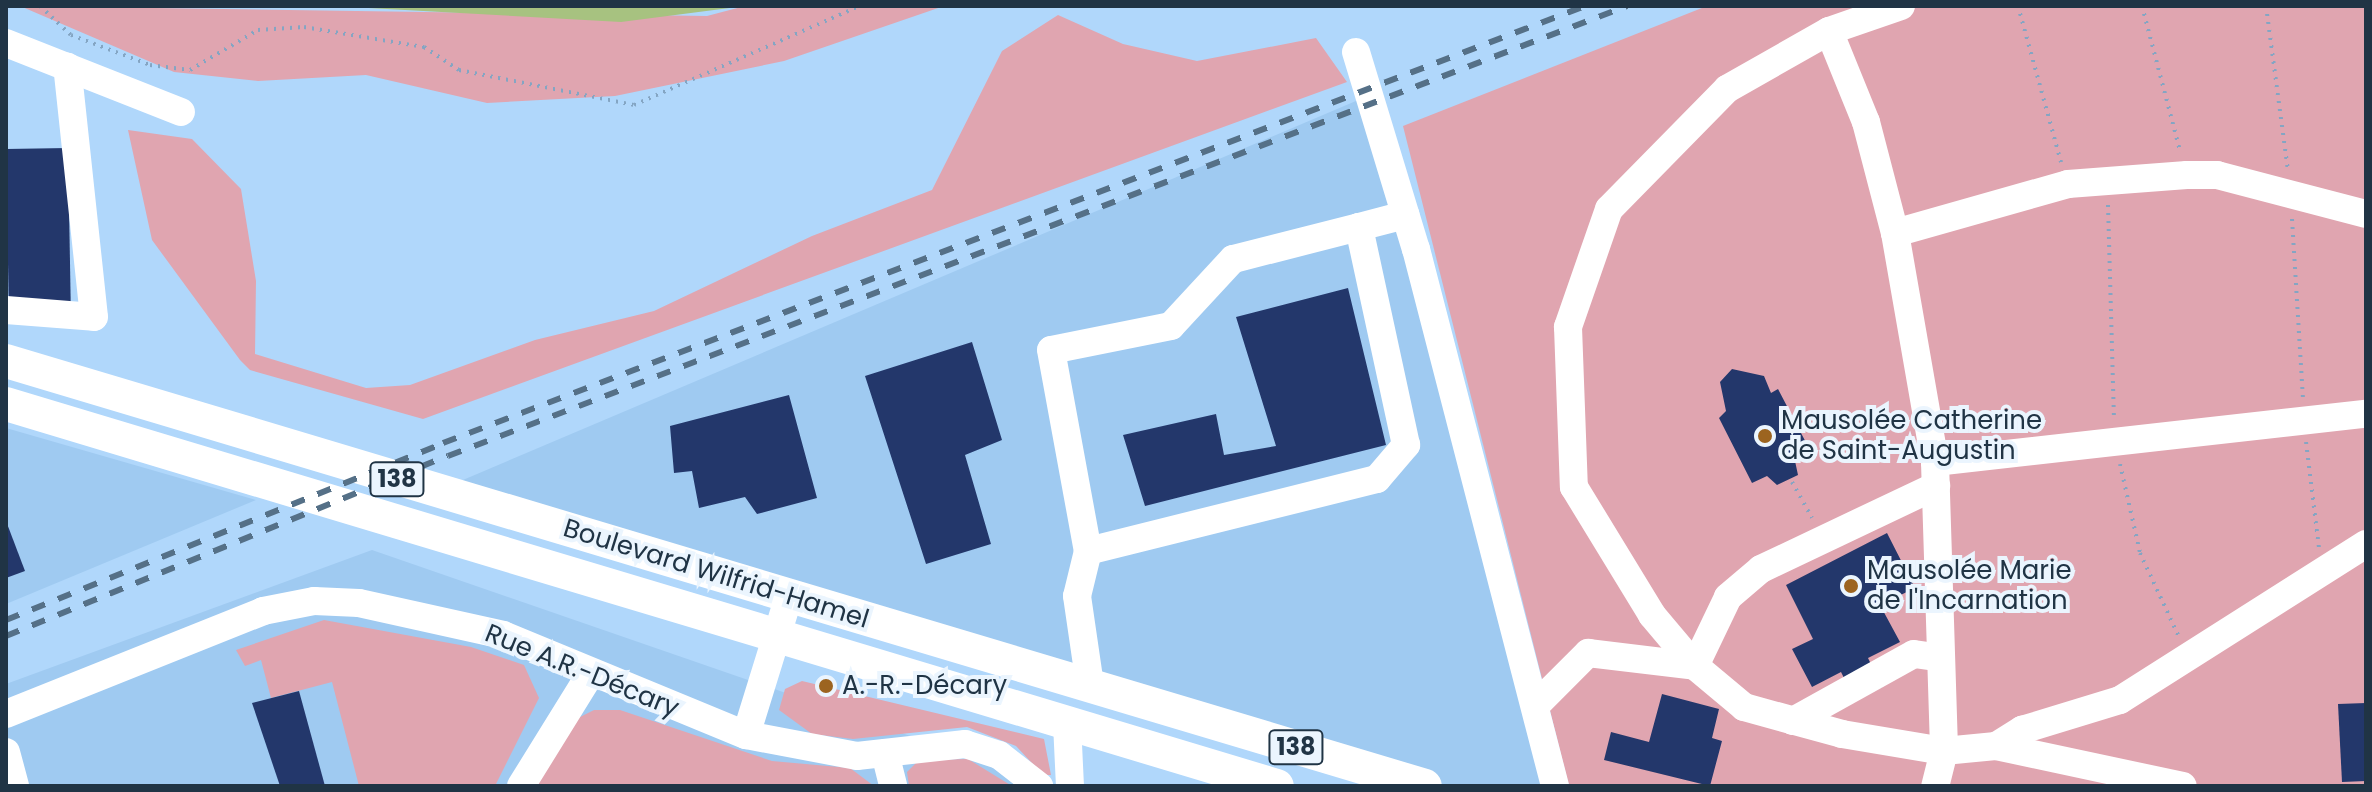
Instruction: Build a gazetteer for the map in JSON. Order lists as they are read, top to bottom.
{
  "streets": {
    "main road": ["138", "Boulevard Wilfrid-Hamel"],
    "street": ["Rue A.R.-Décary"]
  },
  "places": ["Mausolée Catherine de Saint-Augustin", "Mausolée Marie de l'Incarnation", "A.-R.-Décary"]
}
